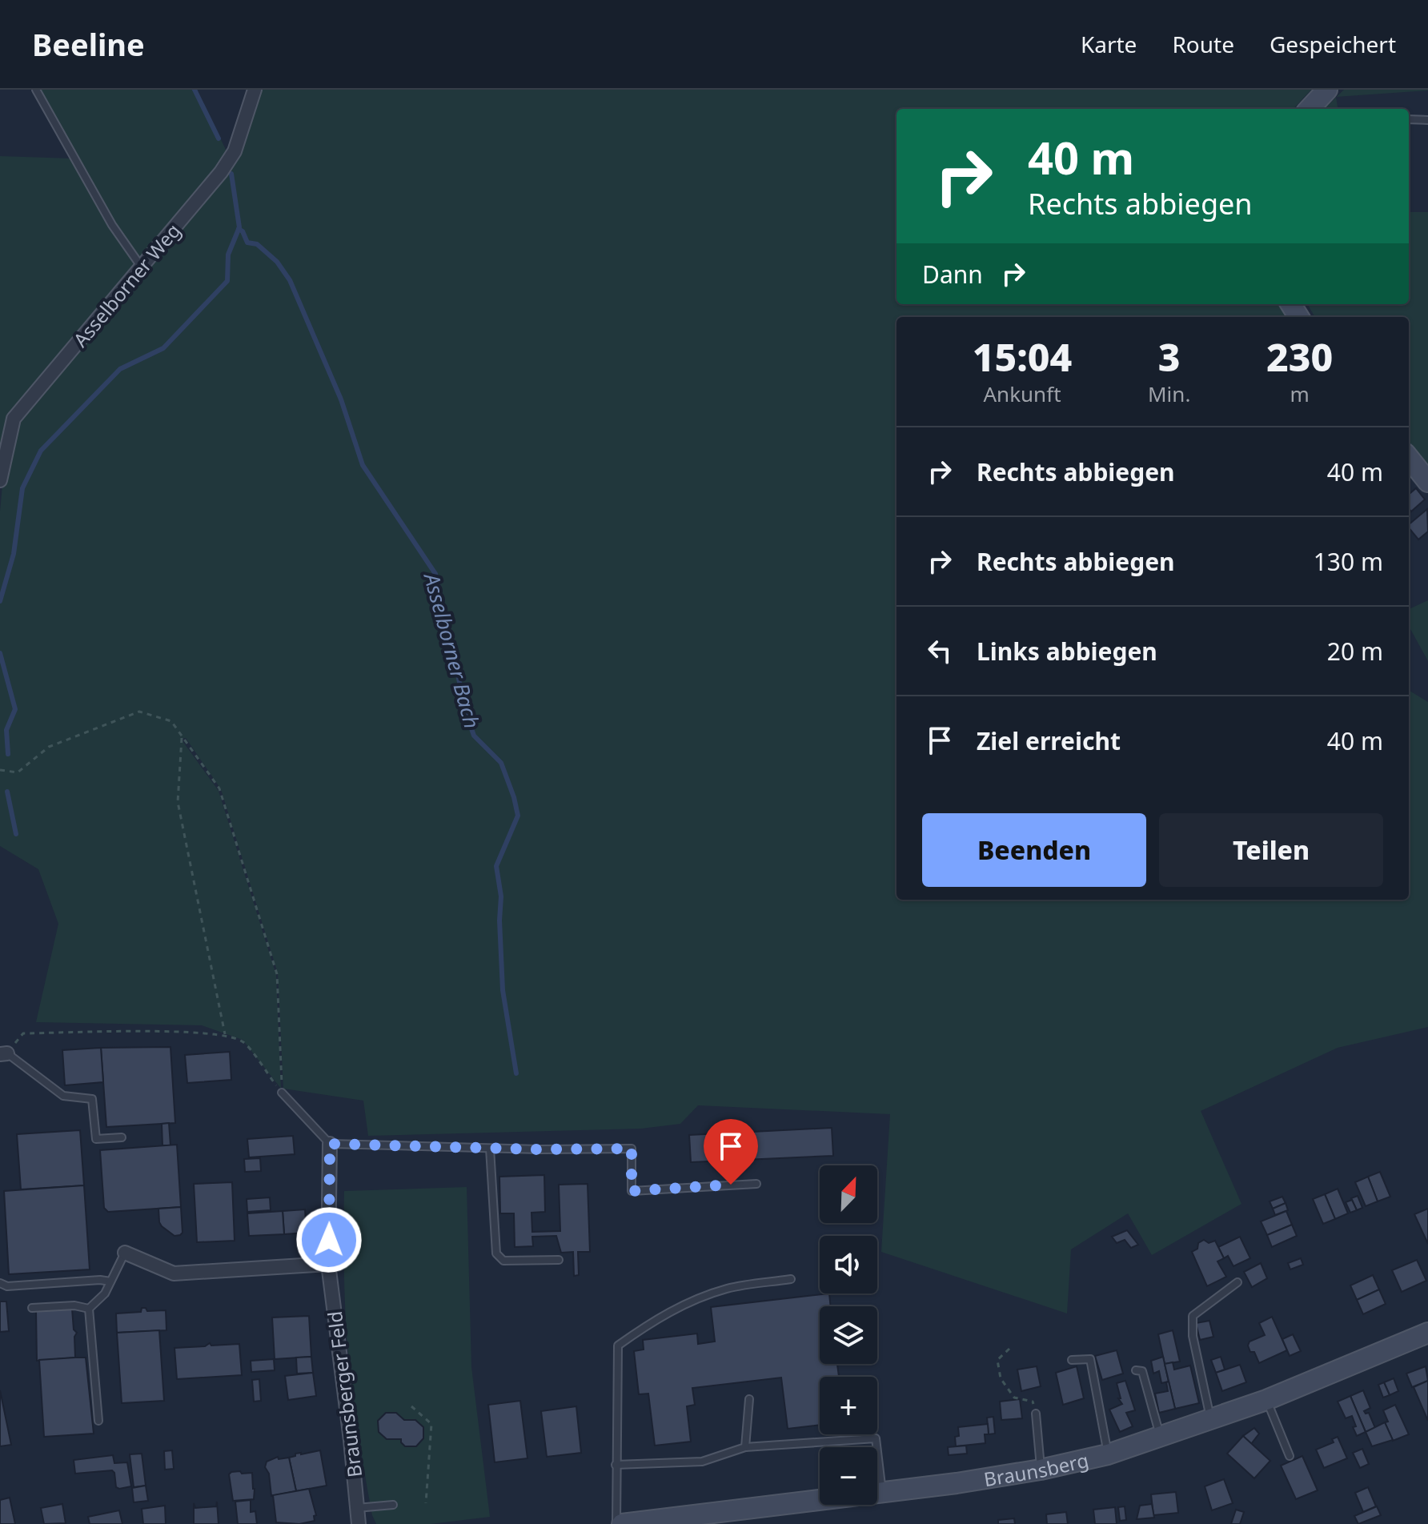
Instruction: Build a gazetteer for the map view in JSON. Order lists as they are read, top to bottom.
{
  "streets": {
    "main road": ["Braunsberg"],
    "street": ["Asselborner Weg", "Braunsberger Feld"]
  },
  "water": ["Asselborner Bach"],
  "north": "top right",
  "page": {
    "header": "Beeline",
    "nav": ["Karte", "Route", "Gespeichert"],
    "turn": ["40 m", "Rechts abbiegen"],
    "then": "Dann",
    "eta": [
      "15:04",
      "Ankunft",
      "3",
      "Min.",
      "230",
      "m"
    ],
    "list": [
      {
        "name": "Rechts abbiegen",
        "value": "40 m"
      },
      {
        "name": "Rechts abbiegen",
        "value": "130 m"
      },
      {
        "name": "Links abbiegen",
        "value": "20 m"
      },
      {
        "name": "Ziel erreicht",
        "value": "40 m"
      }
    ],
    "buttons": ["Beenden", "Teilen"],
    "map_buttons": ["+", "−"]
  }
}
